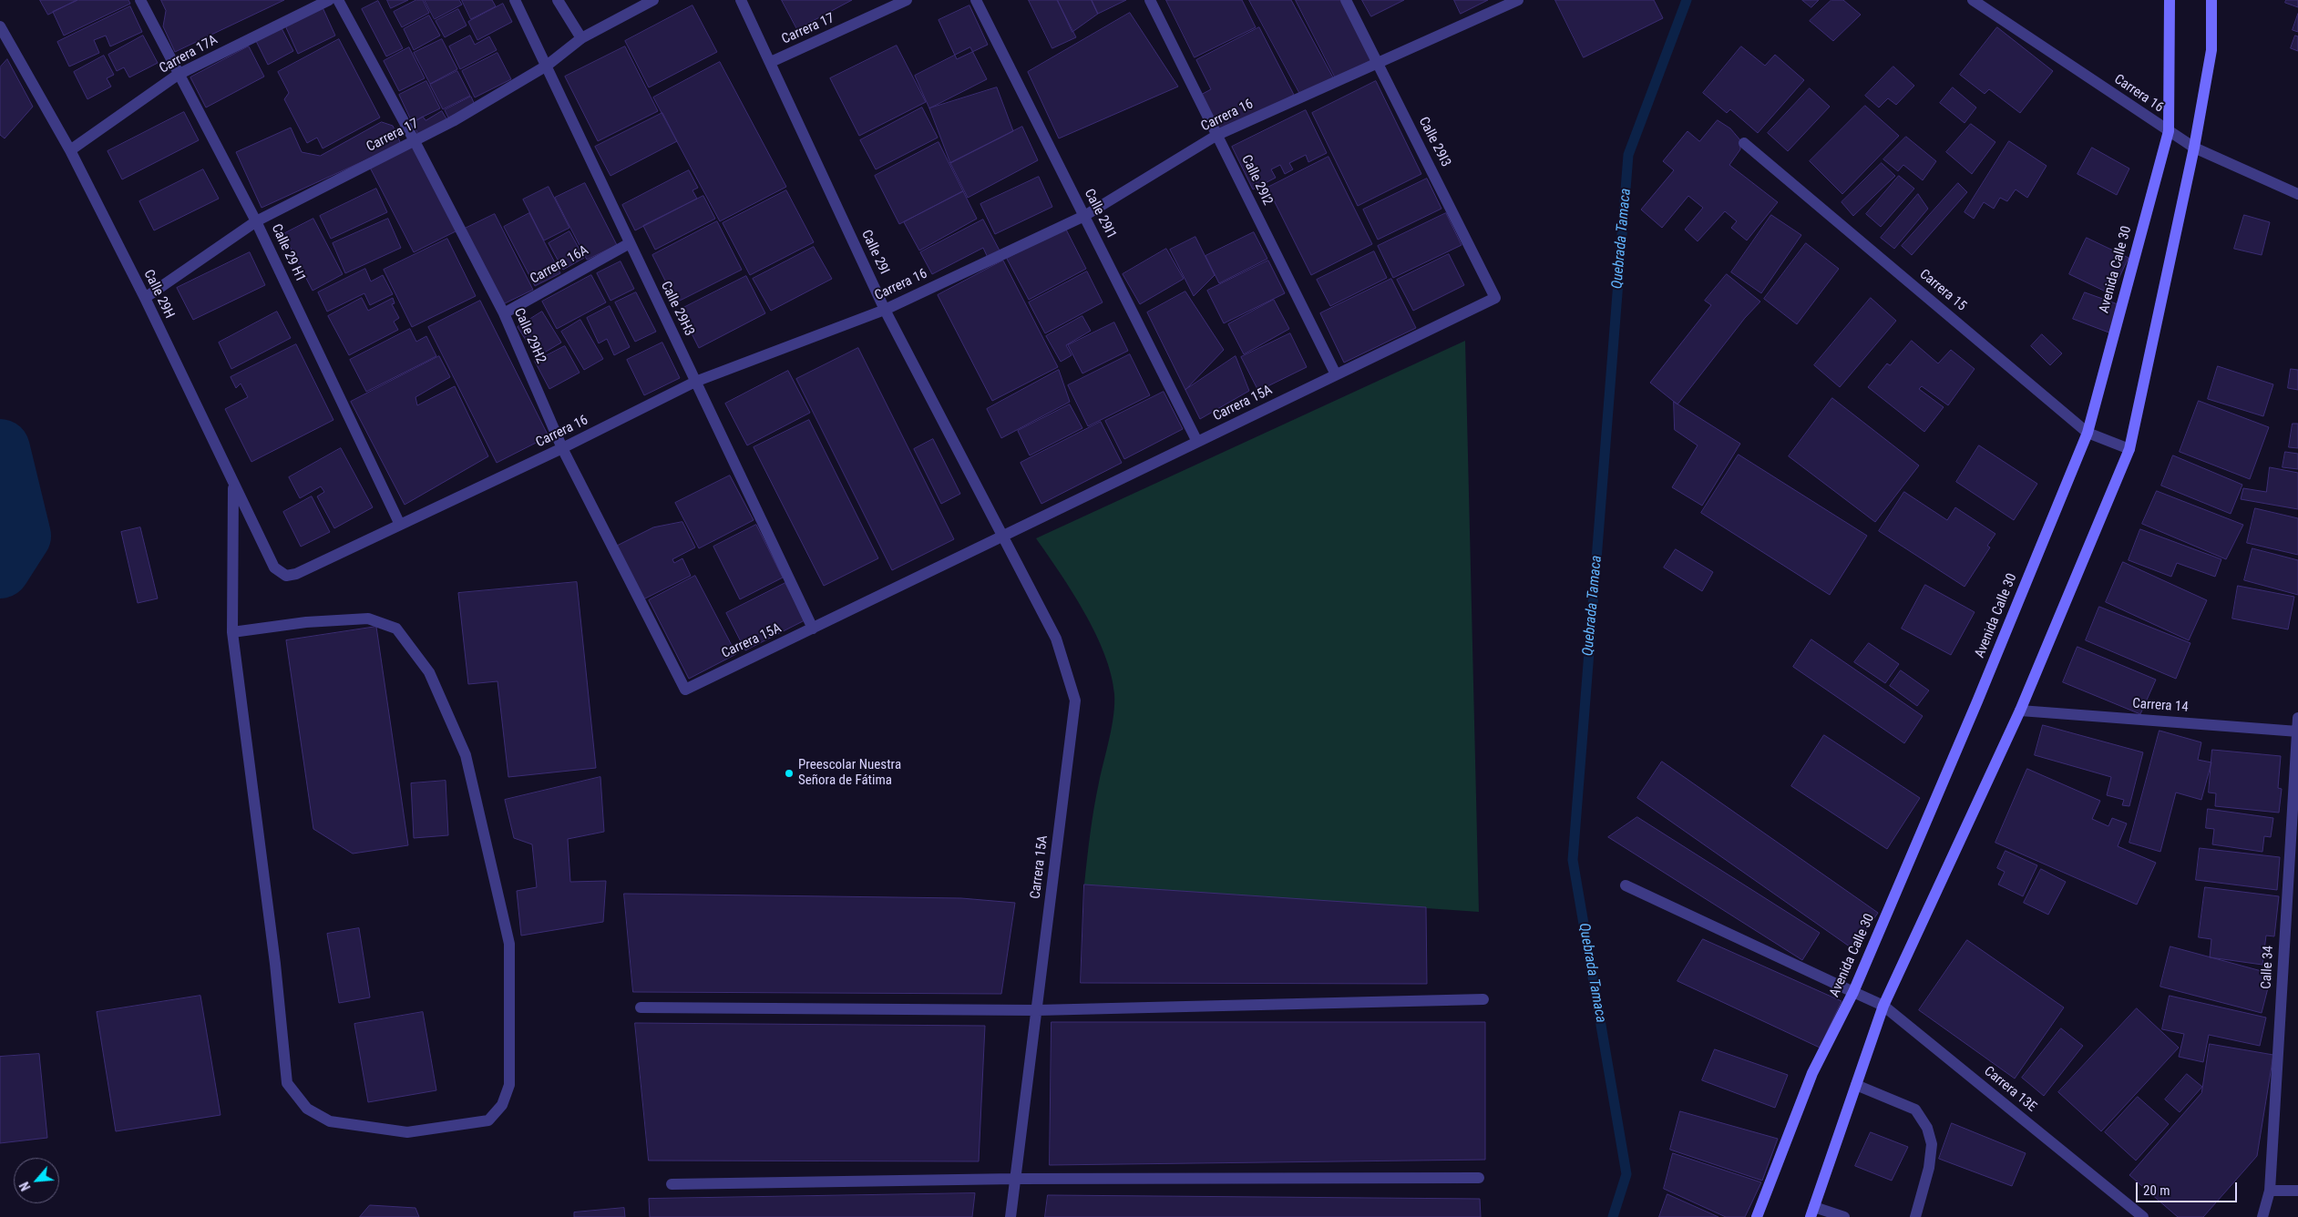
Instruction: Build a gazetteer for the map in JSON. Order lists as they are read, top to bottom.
{
  "streets": {
    "main road": ["Avenida Calle 30"],
    "street": [
      "Carrera 17",
      "Carrera 17A",
      "Carrera 16",
      "Calle 29I3",
      "Calle 29I2",
      "Calle 29I1",
      "Calle 29I",
      "Calle 29 H1",
      "Carrera 16A",
      "Carrera 15",
      "Calle 29H",
      "Calle 29H3",
      "Calle 29H2",
      "Carrera 15A",
      "Carrera 14",
      "Calle 34",
      "Carrera 13E"
    ]
  },
  "crossings": [
    ["Carrera 17", "Calle 29I"],
    ["Carrera 17", "Calle 29 H1"],
    ["Carrera 17", "Calle 29H"],
    ["Carrera 17", "Calle 29H3"],
    ["Carrera 17", "Calle 29H2"],
    ["Carrera 17A", "Calle 29 H1"],
    ["Carrera 17A", "Calle 29H"],
    ["Carrera 16", "Calle 29I3"],
    ["Carrera 16", "Calle 29I2"],
    ["Carrera 16", "Calle 29I1"],
    ["Carrera 16", "Calle 29I"],
    ["Carrera 16", "Calle 29 H1"],
    ["Carrera 16", "Avenida Calle 30"],
    ["Carrera 16", "Calle 29H"],
    ["Carrera 16", "Calle 29H3"],
    ["Carrera 16", "Calle 29H2"],
    ["Calle 29I3", "Carrera 15A"],
    ["Calle 29I2", "Carrera 15A"],
    ["Calle 29I1", "Carrera 15A"],
    ["Calle 29I", "Carrera 15A"],
    ["Carrera 16A", "Calle 29H3"],
    ["Carrera 16A", "Calle 29H2"],
    ["Avenida Calle 30", "Carrera 15"],
    ["Avenida Calle 30", "Carrera 13E"],
    ["Calle 29H3", "Carrera 15A"],
    ["Calle 29H2", "Carrera 15A"],
    ["Carrera 14", "Calle 34"]
  ],
  "water": ["Quebrada Tamaca"],
  "places": ["Preescolar Nuestra Señora de Fátima"],
  "scale_bar": "20 m",
  "north": "bottom left"
}
